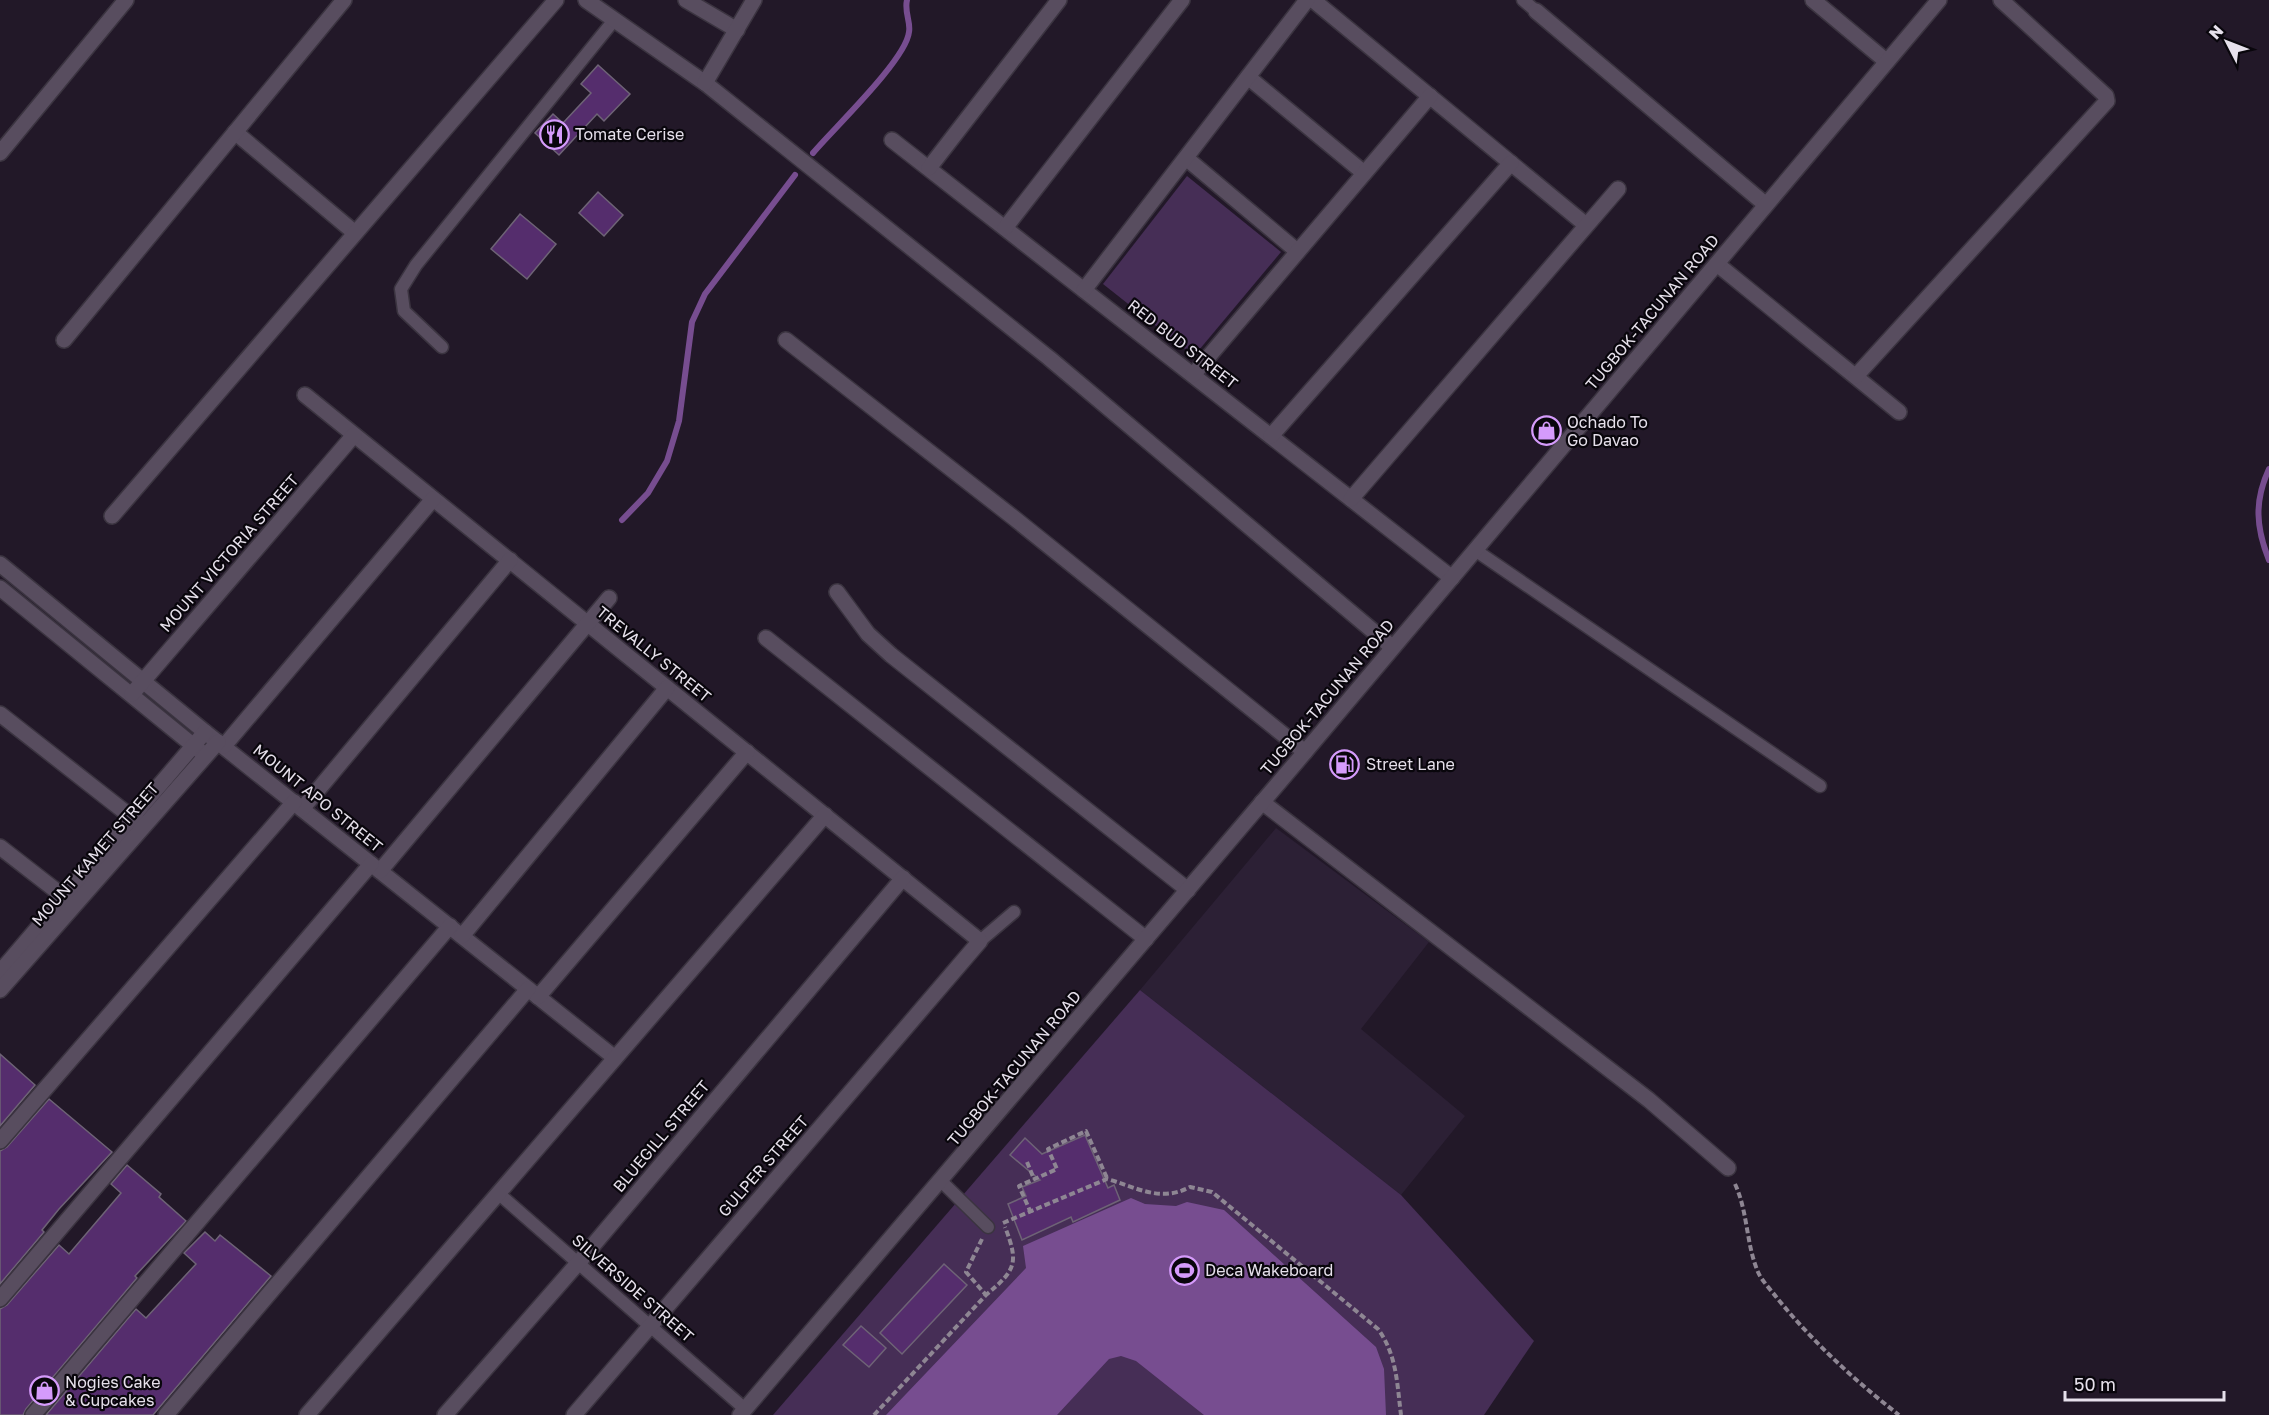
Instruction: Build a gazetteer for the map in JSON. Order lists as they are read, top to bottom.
{
  "streets": {
    "street": [
      "TUGBOK-TACUNAN ROAD",
      "RED BUD STREET",
      "MOUNT VICTORIA STREET",
      "TREVALLY STREET",
      "MOUNT APO STREET",
      "MOUNT KAMET STREET",
      "BLUEGILL STREET",
      "GULPER STREET"
    ],
    "lane": ["SILVERSIDE STREET"]
  },
  "crossings": [
    ["TUGBOK-TACUNAN ROAD", "RED BUD STREET"],
    ["TUGBOK-TACUNAN ROAD", "SILVERSIDE STREET"],
    ["MOUNT VICTORIA STREET", "TREVALLY STREET"],
    ["MOUNT VICTORIA STREET", "MOUNT APO STREET"],
    ["TREVALLY STREET", "MOUNT KAMET STREET"],
    ["TREVALLY STREET", "BLUEGILL STREET"],
    ["TREVALLY STREET", "GULPER STREET"],
    ["MOUNT APO STREET", "MOUNT KAMET STREET"],
    ["BLUEGILL STREET", "SILVERSIDE STREET"],
    ["GULPER STREET", "SILVERSIDE STREET"]
  ],
  "places": {
    "restaurant": ["Tomate Cerise"],
    "shop": ["Ochado To Go Davao", "Nogies Cake & Cupcakes"],
    "fuel station": ["Street Lane"],
    "sports": ["Deca Wakeboard"]
  },
  "scale_bar": "50 m",
  "north": "top left"
}
